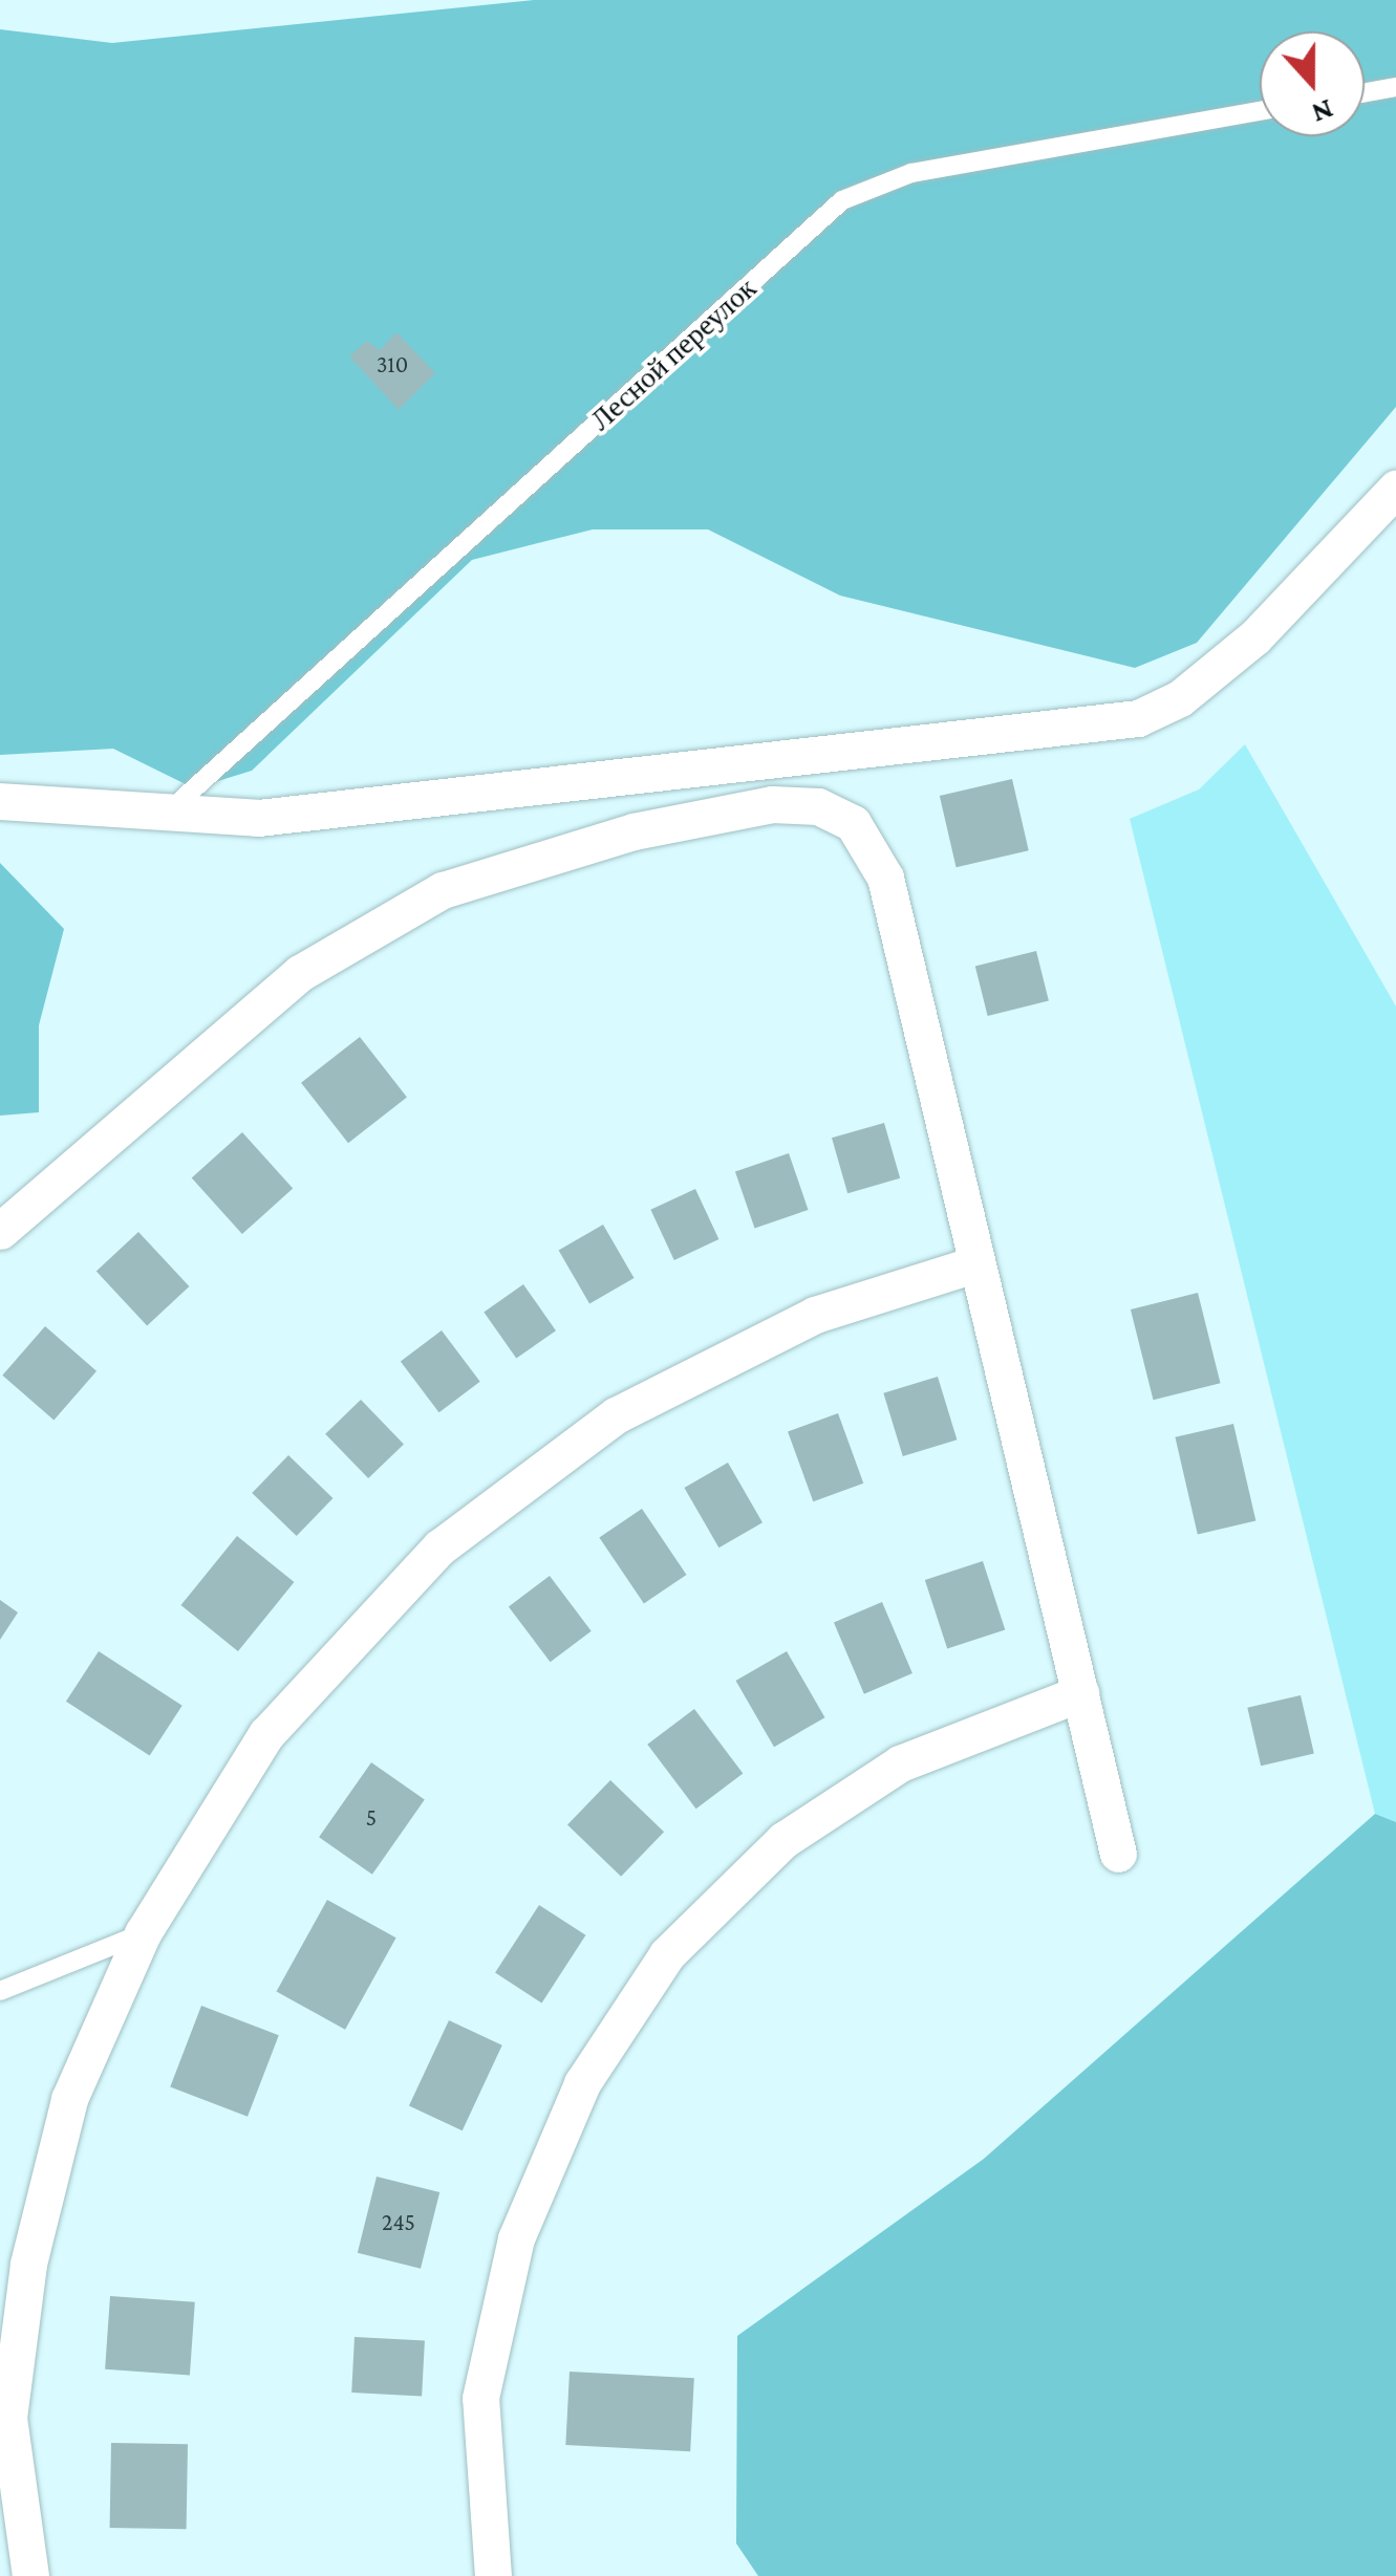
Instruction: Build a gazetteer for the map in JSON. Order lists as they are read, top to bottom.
{
  "streets": {
    "lane": ["Лесной переулок"]
  },
  "house_numbers": ["310", "5", "245"],
  "north": "bottom"
}
